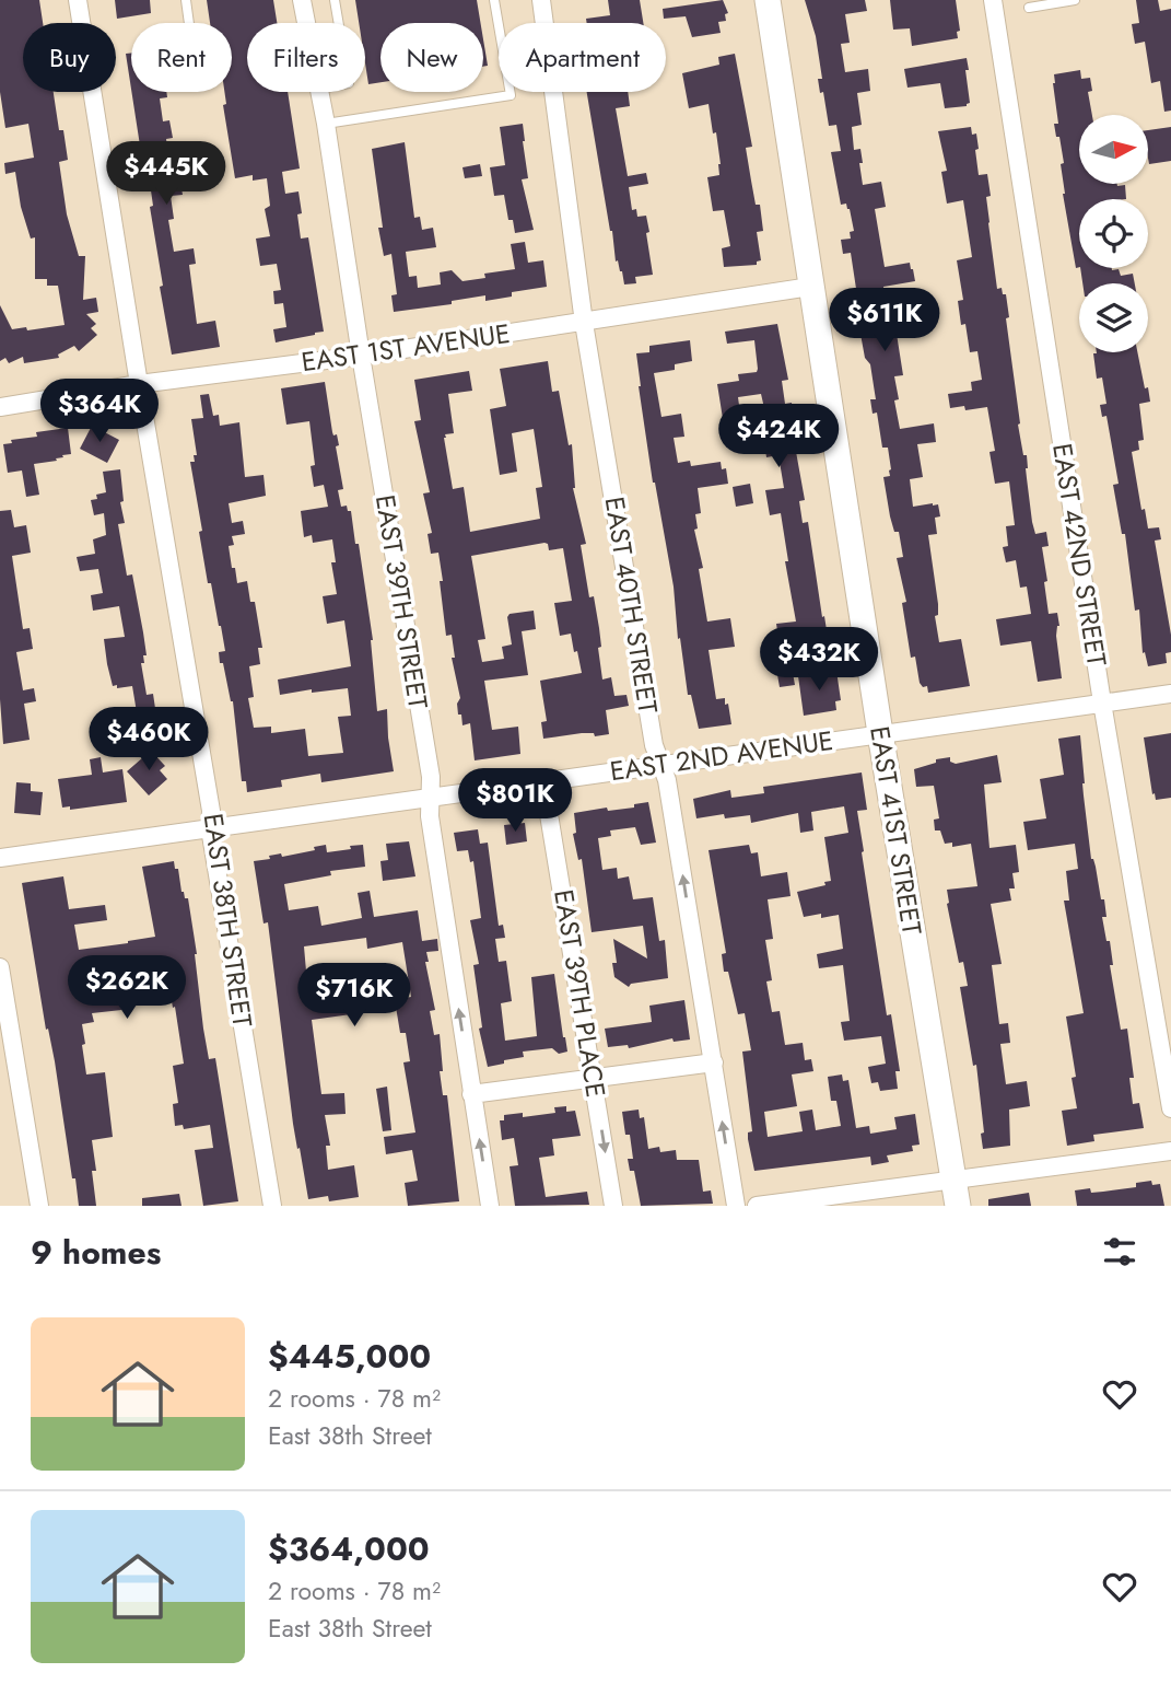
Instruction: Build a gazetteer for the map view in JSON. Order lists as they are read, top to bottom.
{
  "streets": {
    "street": [
      "EAST 1ST AVENUE",
      "EAST 42ND STREET",
      "EAST 39TH STREET",
      "EAST 40TH STREET",
      "EAST 2ND AVENUE",
      "EAST 41ST STREET",
      "EAST 38TH STREET",
      "EAST 39TH PLACE"
    ]
  },
  "crossings": [
    ["EAST 1ST AVENUE", "EAST 39TH STREET"],
    ["EAST 1ST AVENUE", "EAST 40TH STREET"],
    ["EAST 1ST AVENUE", "EAST 41ST STREET"],
    ["EAST 1ST AVENUE", "EAST 38TH STREET"],
    ["EAST 42ND STREET", "EAST 2ND AVENUE"],
    ["EAST 39TH STREET", "EAST 2ND AVENUE"],
    ["EAST 40TH STREET", "EAST 2ND AVENUE"],
    ["EAST 2ND AVENUE", "EAST 41ST STREET"],
    ["EAST 2ND AVENUE", "EAST 38TH STREET"],
    ["EAST 2ND AVENUE", "EAST 39TH PLACE"]
  ],
  "one_way": ["EAST 39TH STREET", "EAST 40TH STREET"],
  "north": "right",
  "page": {
    "chip": [
      "Buy",
      "Rent",
      "Filters",
      "New",
      "Apartment"
    ],
    "price": [
      "$445K",
      "$611K",
      "$364K",
      "$424K",
      "$432K",
      "$460K",
      "$801K",
      "$262K",
      "$716K"
    ],
    "heading": "9 homes",
    "list": [
      {
        "name": "$445,000",
        "note": "2 rooms · 78 m² · East 38th Street"
      },
      {
        "name": "$364,000",
        "note": "2 rooms · 78 m² · East 38th Street"
      }
    ]
  }
}
